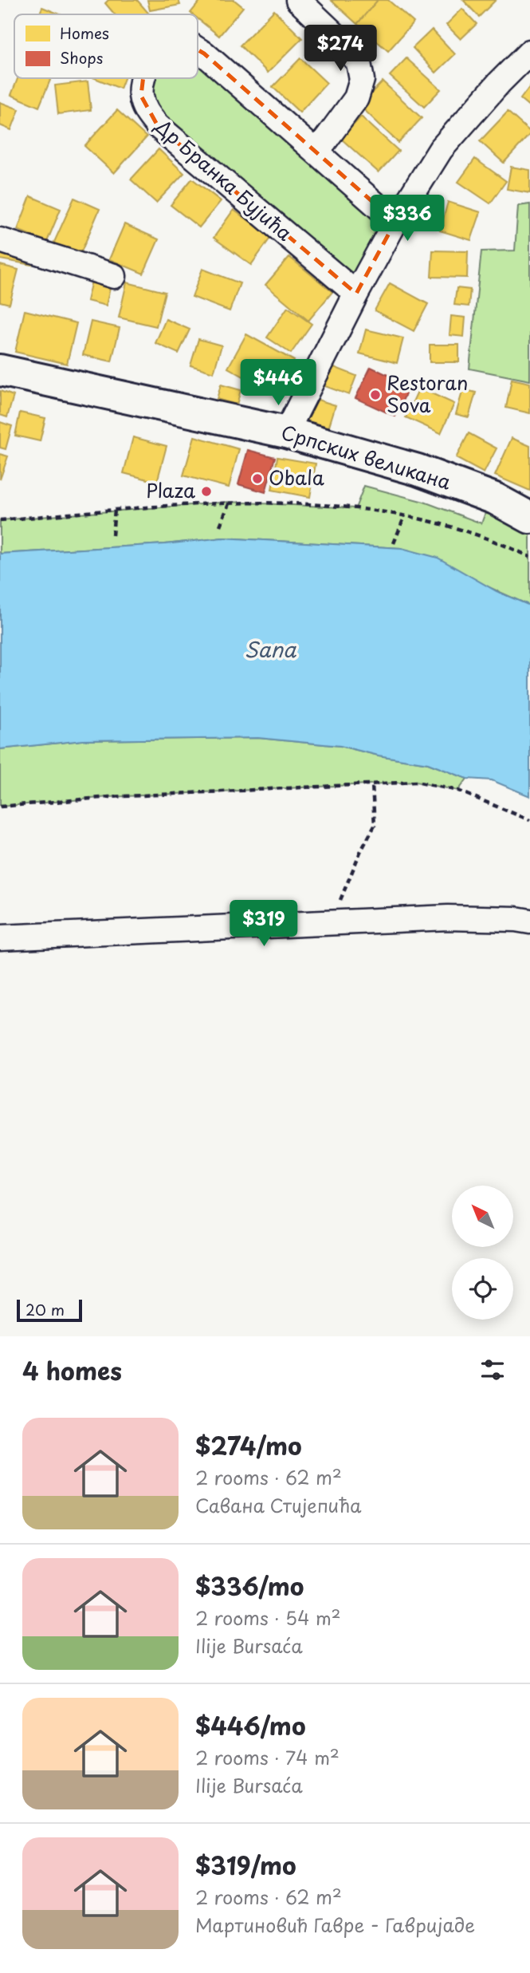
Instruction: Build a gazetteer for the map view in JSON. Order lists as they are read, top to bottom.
{
  "streets": {
    "main road": ["Српских великана"],
    "street": ["Др Бранка Бујића"]
  },
  "water": ["Sana"],
  "places": ["Restoran Sova", "Obala", "Plaza"],
  "legend": ["Homes", "Shops"],
  "scale_bar": "20 m",
  "north": "top left",
  "page": {
    "price": [
      "$274",
      "$336",
      "$446",
      "$319"
    ],
    "scale": "20 m",
    "heading": "4 homes",
    "list": [
      {
        "name": "$274/mo",
        "note": "2 rooms · 62 m² · Савана Стијепића"
      },
      {
        "name": "$336/mo",
        "note": "2 rooms · 54 m² · Ilije Bursaća"
      },
      {
        "name": "$446/mo",
        "note": "2 rooms · 74 m² · Ilije Bursaća"
      },
      {
        "name": "$319/mo",
        "note": "2 rooms · 62 m² · Мартиновић Гавре - Гавријаде"
      }
    ]
  }
}
